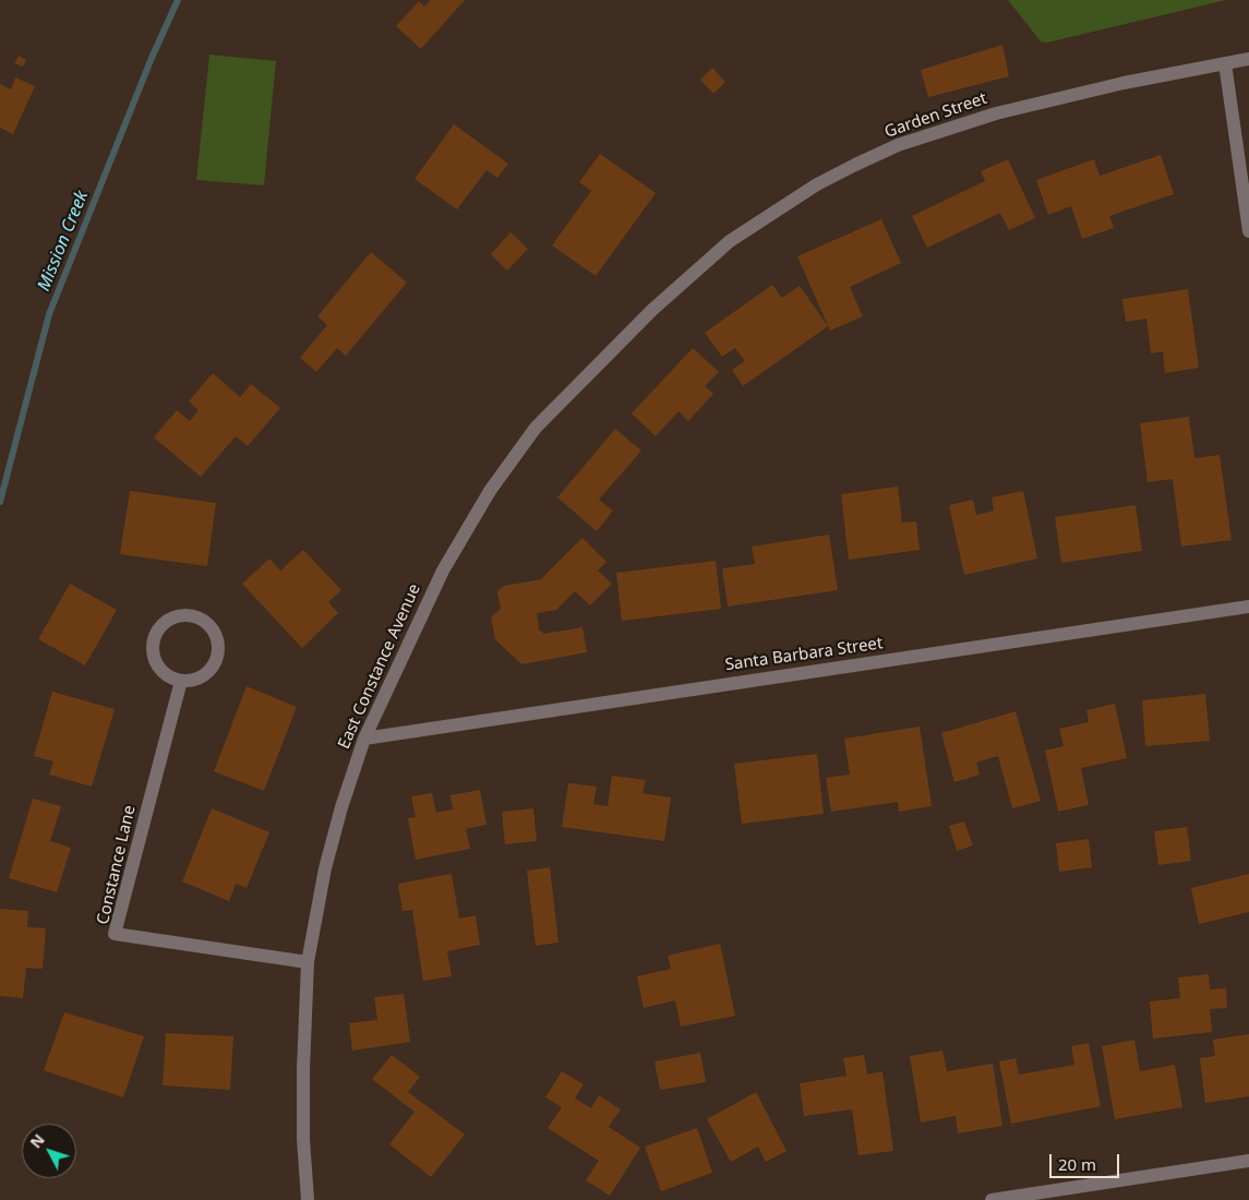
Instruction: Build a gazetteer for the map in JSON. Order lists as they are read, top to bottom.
{
  "streets": {
    "street": [
      "Garden Street",
      "Santa Barbara Street",
      "East Constance Avenue",
      "Constance Lane"
    ]
  },
  "crossings": [
    ["Garden Street", "East Constance Avenue"],
    ["Santa Barbara Street", "East Constance Avenue"],
    ["East Constance Avenue", "Constance Lane"]
  ],
  "water": ["Mission Creek"],
  "scale_bar": "20 m",
  "north": "top left"
}
